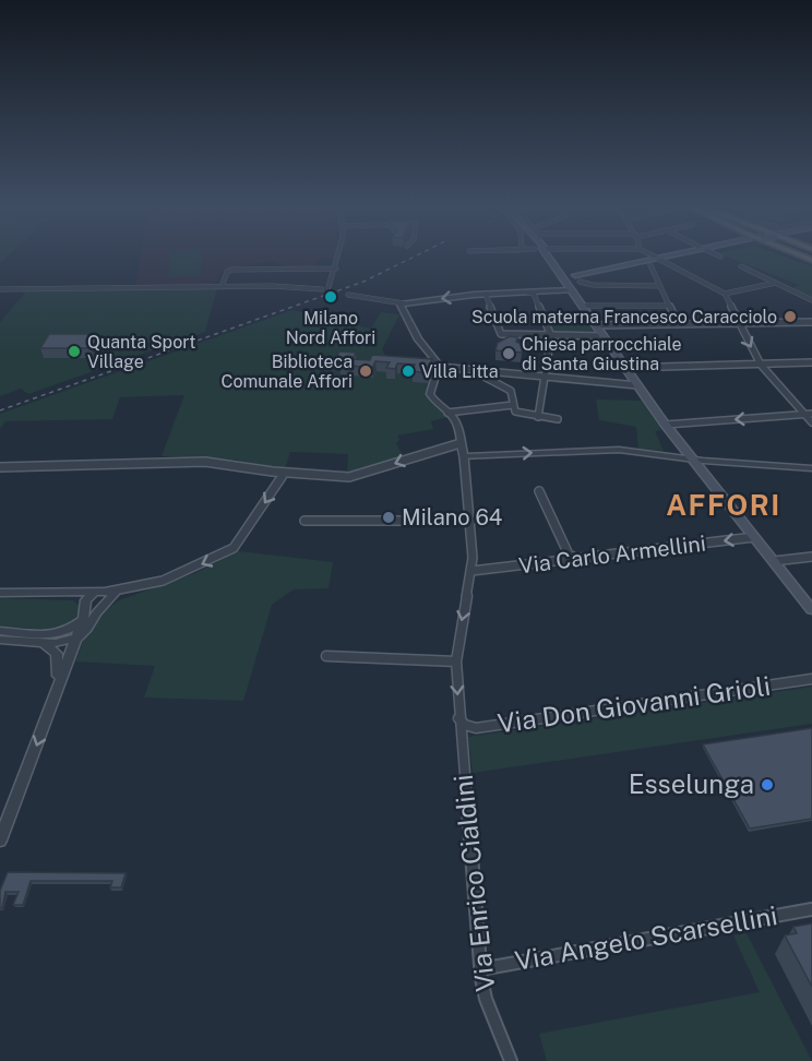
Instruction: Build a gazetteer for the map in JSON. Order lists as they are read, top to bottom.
{
  "streets": {
    "street": [
      "Via Carlo Armellini",
      "Via Don Giovanni Grioli",
      "Via Enrico Cialdini",
      "Via Angelo Scarsellini"
    ]
  },
  "crossings": [
    ["Via Carlo Armellini", "Via Enrico Cialdini"],
    ["Via Don Giovanni Grioli", "Via Enrico Cialdini"],
    ["Via Enrico Cialdini", "Via Angelo Scarsellini"]
  ],
  "one_way": ["Via Carlo Armellini"],
  "districts": ["AFFORI"],
  "places": [
    "Milano Nord Affori",
    "Scuola materna Francesco Caracciolo",
    "Quanta Sport Village",
    "Chiesa parrocchiale di Santa Giustina",
    "Biblioteca Comunale Affori",
    "Villa Litta",
    "Milano 64",
    "Esselunga"
  ]
}
